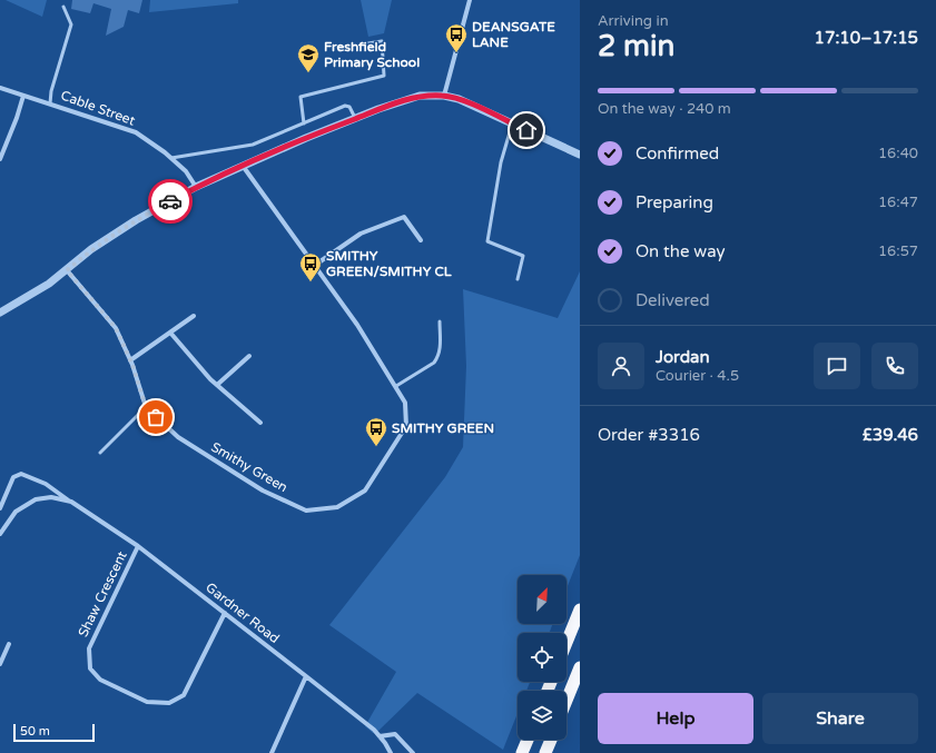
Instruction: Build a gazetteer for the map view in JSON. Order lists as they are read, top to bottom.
{
  "streets": {
    "street": [
      "Cable Street",
      "Smithy Green",
      "Shaw Crescent",
      "Gardner Road"
    ]
  },
  "crossings": [
    ["Shaw Crescent", "Gardner Road"]
  ],
  "places": {
    "bus stop": ["DEANSGATE LANE", "SMITHY GREEN/SMITHY CL", "SMITHY GREEN"],
    "school or university": ["Freshfield Primary School"]
  },
  "scale_bar": "50 m",
  "north": "top right",
  "page": {
    "heading": ["2 min", "Arriving in", "17:10–17:15"],
    "panel": [
      "Jordan",
      "Courier · 4.5",
      "Order #3316",
      "£39.46"
    ],
    "bar": "On the way · 240 m",
    "list": [
      ["Confirmed", "16:40"],
      ["Preparing", "16:47"],
      ["On the way", "16:57"],
      "Delivered"
    ],
    "buttons": ["Help", "Share"],
    "scale": "50 m"
  }
}
